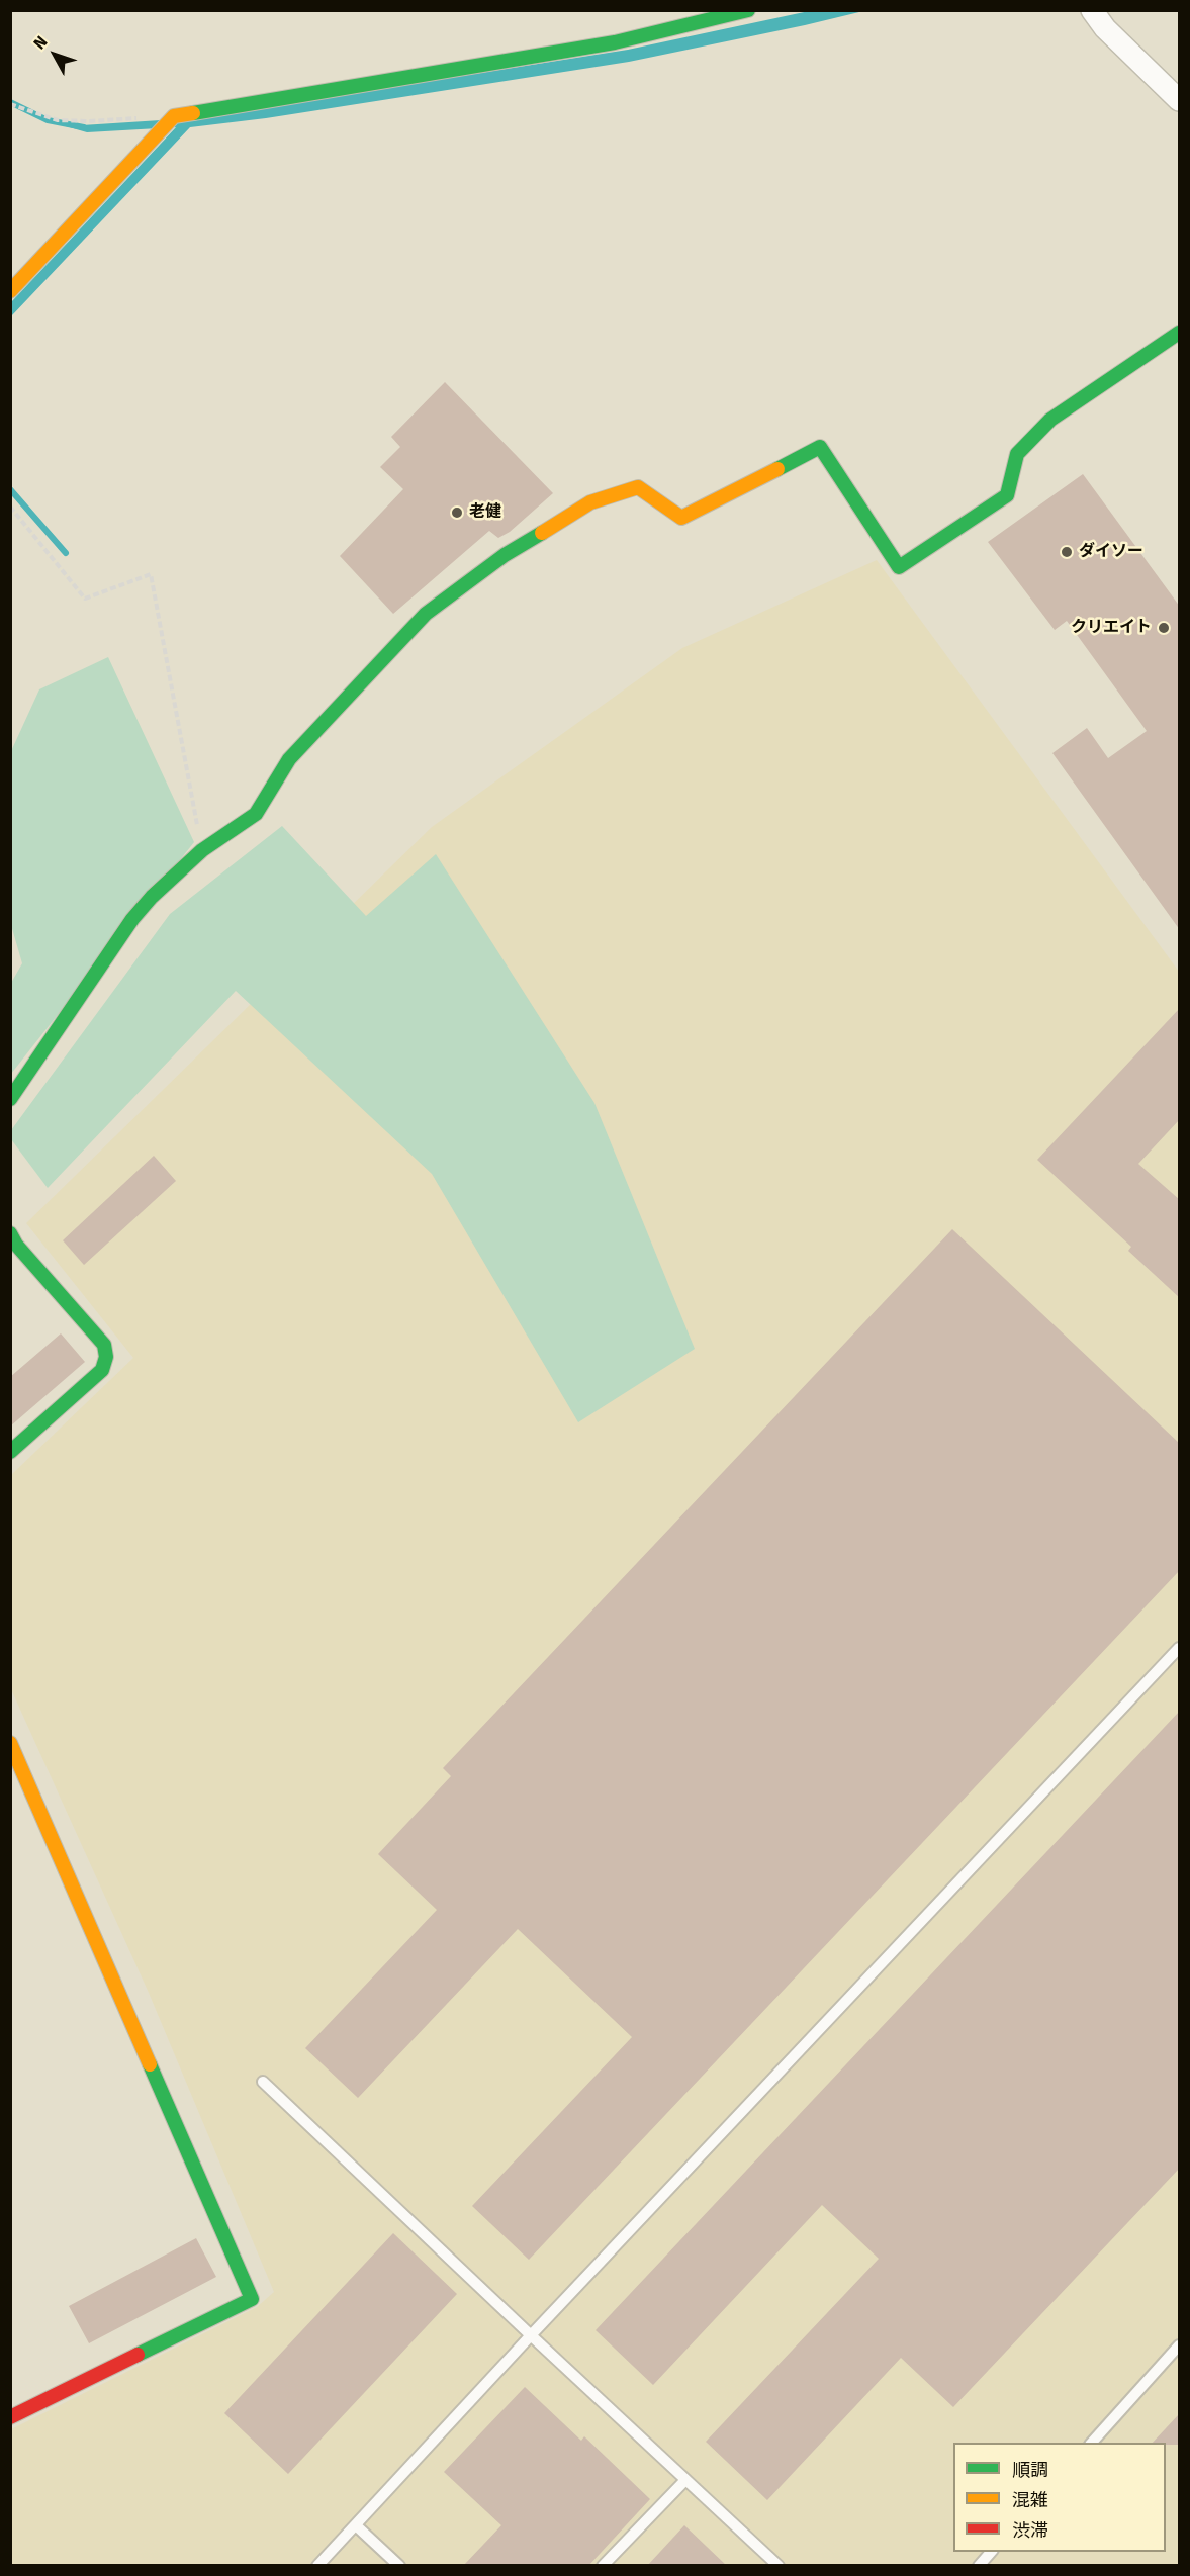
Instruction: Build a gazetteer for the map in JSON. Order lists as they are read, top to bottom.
{
  "places": ["老健", "ダイソー", "クリエイト"],
  "legend": ["順調", "混雑", "渋滞"],
  "north": "top left"
}
